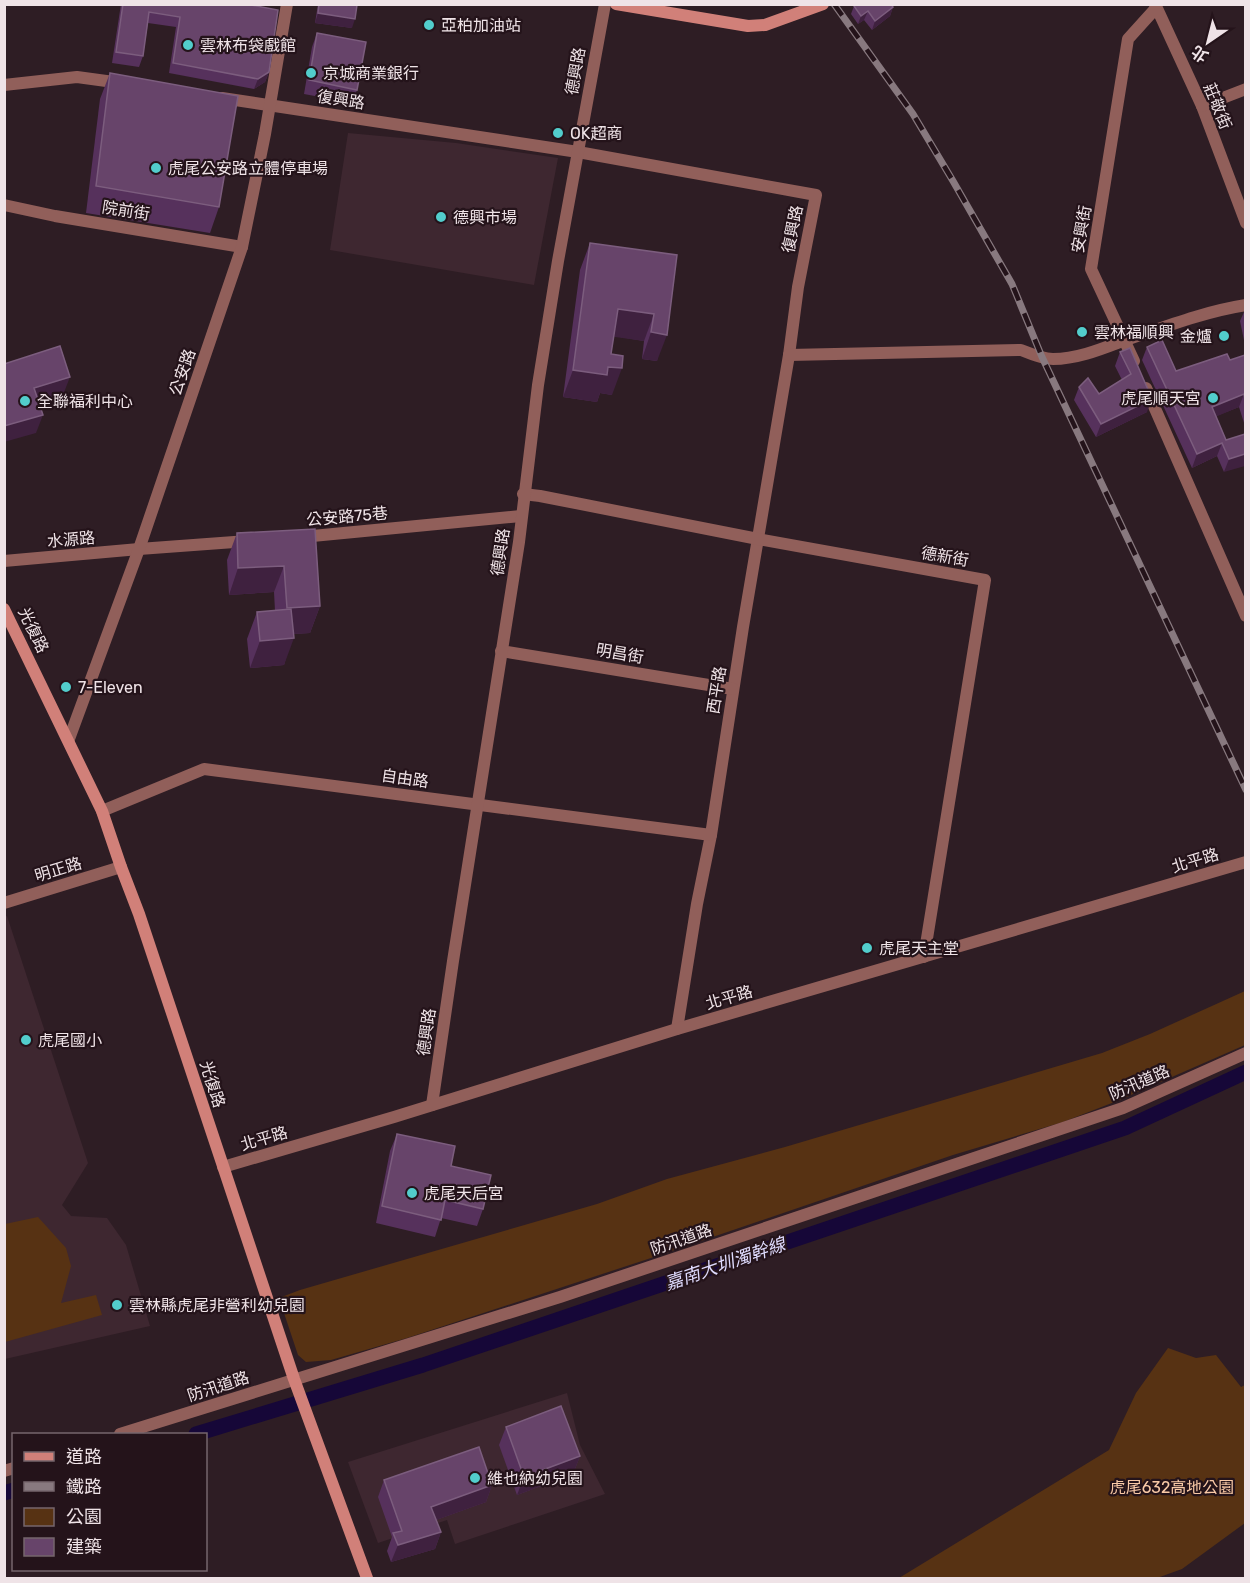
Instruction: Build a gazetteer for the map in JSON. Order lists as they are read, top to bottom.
{
  "streets": {
    "street": [
      "德興路",
      "復興路",
      "莊敬街",
      "院前街",
      "安興街",
      "公安路",
      "公安路75巷",
      "水源路",
      "德新街",
      "光復路",
      "明昌街",
      "西平路",
      "自由路",
      "北平路",
      "明正路",
      "防汛道路"
    ]
  },
  "crossings": [
    ["德興路", "復興路"],
    ["德興路", "公安路75巷"],
    ["德興路", "德新街"],
    ["德興路", "明昌街"],
    ["德興路", "自由路"],
    ["德興路", "北平路"],
    ["復興路", "公安路"],
    ["復興路", "西平路"],
    ["莊敬街", "安興街"],
    ["院前街", "公安路"],
    ["公安路", "水源路"],
    ["公安路", "光復路"],
    ["德新街", "西平路"],
    ["德新街", "北平路"],
    ["光復路", "自由路"],
    ["光復路", "北平路"],
    ["光復路", "明正路"],
    ["光復路", "防汛道路"],
    ["明昌街", "西平路"],
    ["西平路", "自由路"],
    ["西平路", "北平路"]
  ],
  "water": ["嘉南大圳濁幹線"],
  "parks": ["虎尾632高地公園"],
  "places": [
    "亞柏加油站",
    "雲林布袋戲館",
    "京城商業銀行",
    "OK超商",
    "虎尾公安路立體停車場",
    "德興市場",
    "雲林福順興",
    "金爐",
    "虎尾順天宮",
    "全聯福利中心",
    "7-Eleven",
    "虎尾天主堂",
    "虎尾國小",
    "虎尾天后宮",
    "雲林縣虎尾非營利幼兒園",
    "維也納幼兒園"
  ],
  "legend": [
    "道路",
    "鐵路",
    "公園",
    "建築"
  ],
  "north": "bottom left"
}
